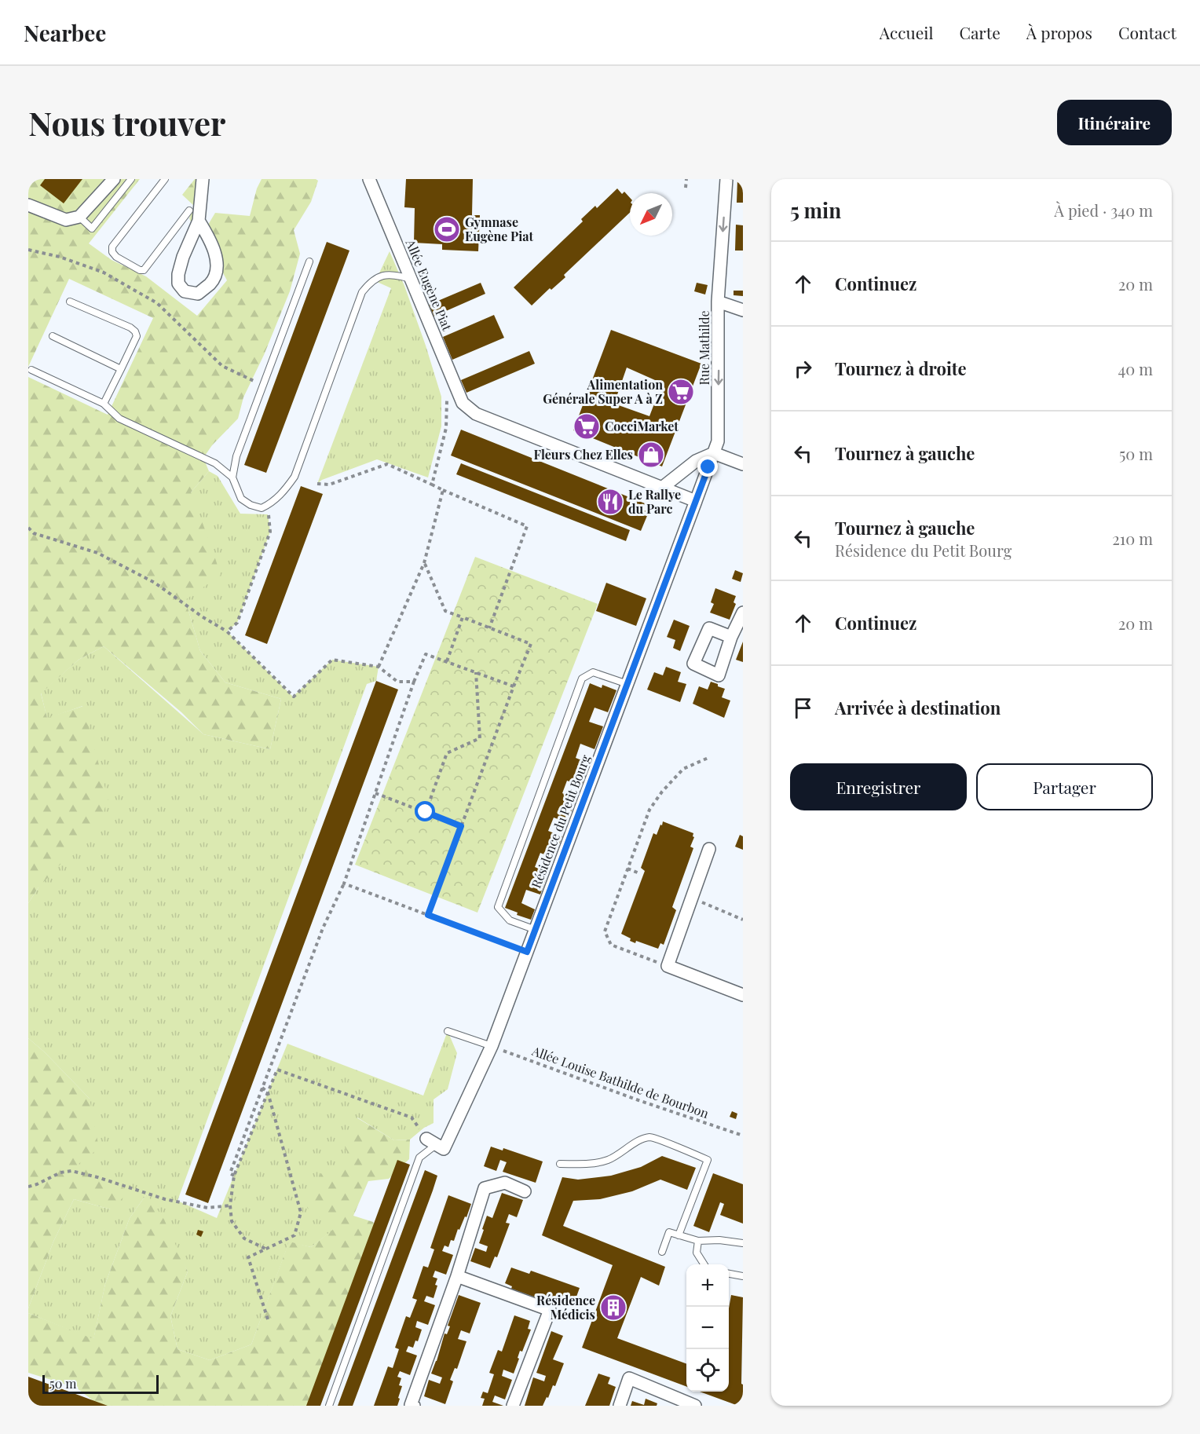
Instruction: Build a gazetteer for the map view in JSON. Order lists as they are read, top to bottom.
{
  "streets": {
    "street": ["Allée Eugène Piat", "Rue Mathilde", "Résidence du Petit Bourg"],
    "path": ["Allée Louise Bathilde de Bourbon"]
  },
  "crossings": [
    ["Rue Mathilde", "Résidence du Petit Bourg"],
    ["Résidence du Petit Bourg", "Allée Louise Bathilde de Bourbon"]
  ],
  "one_way": ["Rue Mathilde"],
  "places": {
    "sports": ["Gymnase Eugène Piat"],
    "supermarket": ["Alimentation Générale Super A à Z", "CocciMarket"],
    "shop": ["Fleurs Chez Elles"],
    "restaurant": ["Le Rallye du Parc"],
    "building": ["Résidence Médicis"]
  },
  "scale_bar": "50 m",
  "north": "bottom left",
  "page": {
    "header": "Nearbee",
    "nav": [
      "Accueil",
      "Carte",
      "À propos",
      "Contact"
    ],
    "buttons": [
      "Itinéraire",
      ["Enregistrer", "Partager"]
    ],
    "title": "Nous trouver",
    "heading": ["5 min", "À pied · 340 m"],
    "list": [
      ["Continuez", "20 m"],
      ["Tournez à droite", "40 m"],
      ["Tournez à gauche", "50 m"],
      ["Tournez à gauche", "Résidence du Petit Bourg", "210 m"],
      ["Continuez", "20 m"],
      "Arrivée à destination"
    ],
    "map_buttons": ["+", "−"],
    "scale": "50 m"
  }
}
